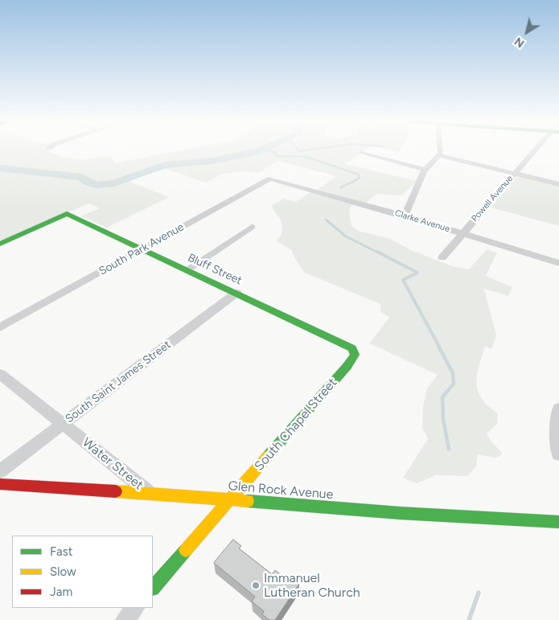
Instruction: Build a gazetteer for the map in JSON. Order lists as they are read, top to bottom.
{
  "streets": {
    "street": [
      "Powell Avenue",
      "Clarke Avenue",
      "South Park Avenue",
      "Bluff Street",
      "South Saint James Street",
      "South Chapel Street",
      "Water Street",
      "Glen Rock Avenue"
    ]
  },
  "crossings": [
    ["Powell Avenue", "Clarke Avenue"],
    ["Clarke Avenue", "South Park Avenue"],
    ["South Park Avenue", "Bluff Street"],
    ["Bluff Street", "South Saint James Street"],
    ["Bluff Street", "South Chapel Street"],
    ["South Saint James Street", "Water Street"],
    ["South Chapel Street", "Glen Rock Avenue"],
    ["Water Street", "Glen Rock Avenue"]
  ],
  "places": ["Immanuel Lutheran Church"],
  "legend": ["Fast", "Slow", "Jam"],
  "north": "bottom left"
}
